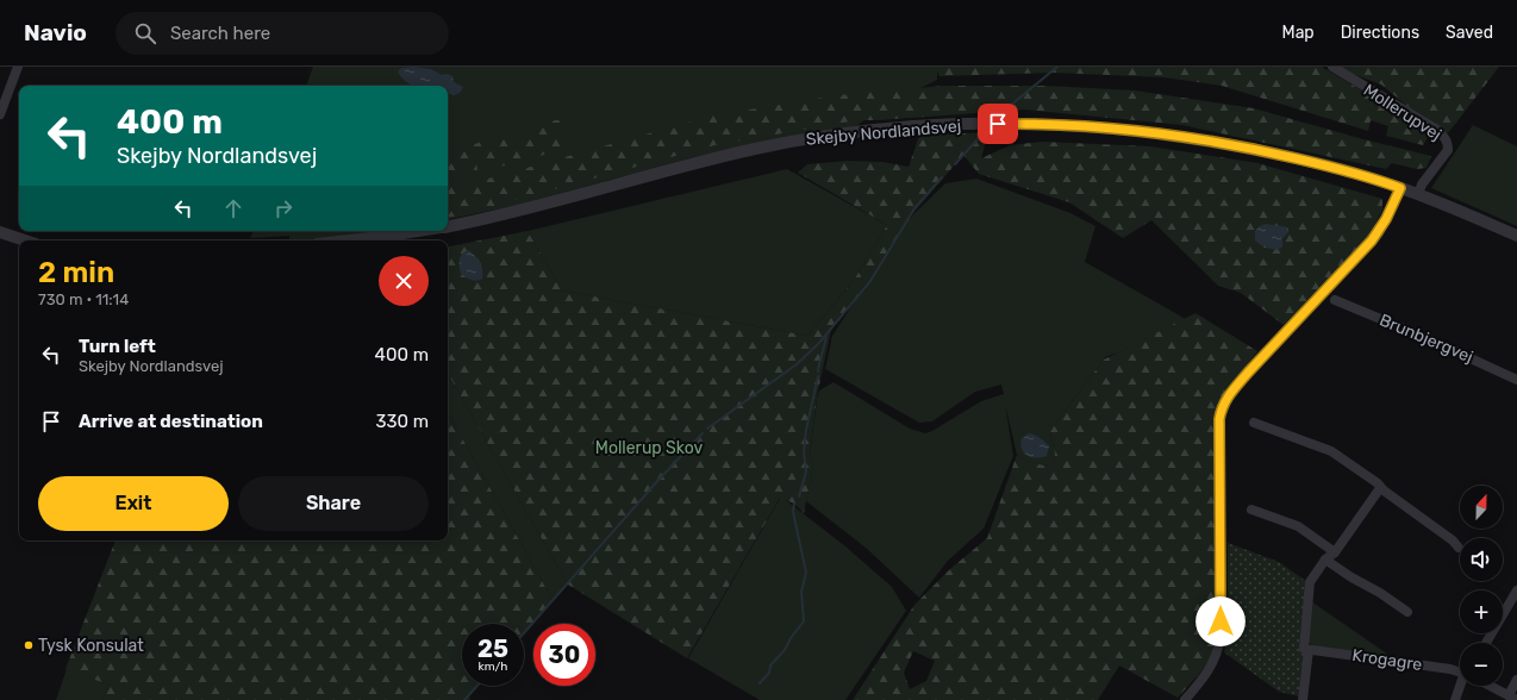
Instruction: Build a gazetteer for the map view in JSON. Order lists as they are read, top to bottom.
{
  "streets": {
    "street": [
      "Mollerupvej",
      "Skejby Nordlandsvej",
      "Brunbjergvej",
      "Krogagre"
    ]
  },
  "crossings": [
    ["Mollerupvej", "Skejby Nordlandsvej"]
  ],
  "parks": ["Mollerup Skov"],
  "places": ["Tysk Konsulat"],
  "north": "top",
  "page": {
    "header": "Navio",
    "search": "Search here",
    "nav": ["Map", "Directions", "Saved"],
    "turn": ["400 m", "Skejby Nordlandsvej"],
    "heading": ["2 min", "730 m · 11:14"],
    "list": [
      {
        "name": "Turn left",
        "note": "Skejby Nordlandsvej",
        "value": "400 m"
      },
      {
        "name": "Arrive at destination",
        "value": "330 m"
      }
    ],
    "buttons": ["Exit", "Share"],
    "map_buttons": ["+", "−"],
    "speed": "25 km/h",
    "limit": "30"
  }
}
